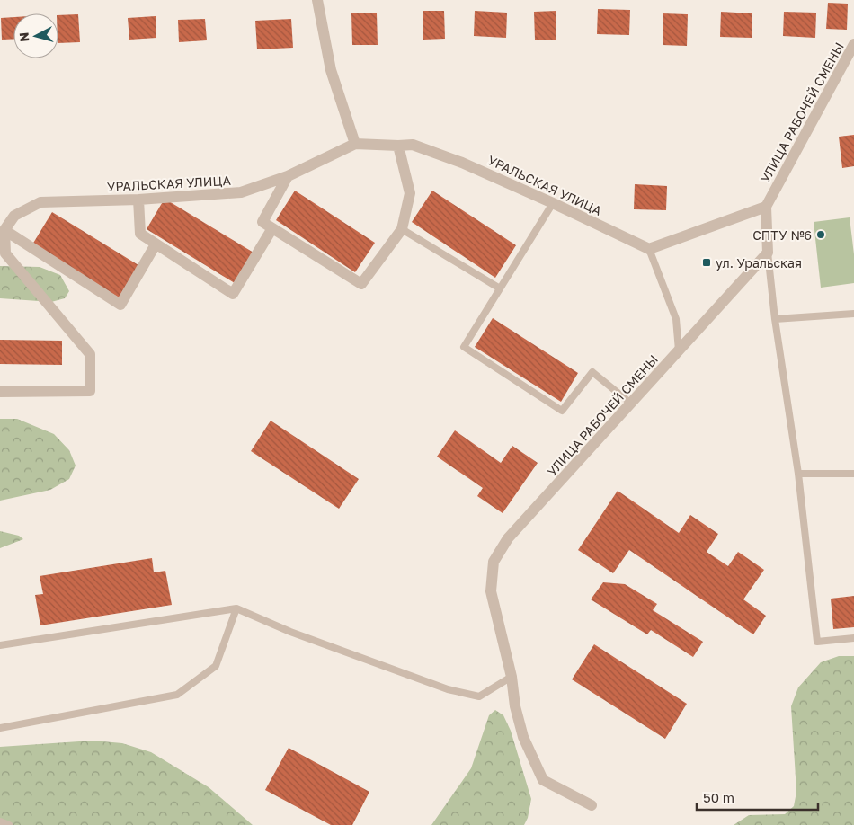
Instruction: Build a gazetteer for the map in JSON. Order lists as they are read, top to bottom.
{
  "streets": {
    "street": ["УЛИЦА РАБОЧЕЙ СМЕНЫ", "УРАЛЬСКАЯ УЛИЦА"]
  },
  "places": {
    "other": ["СПТУ №6"],
    "transit": ["ул. Уральская"]
  },
  "scale_bar": "50 m",
  "north": "left"
}
